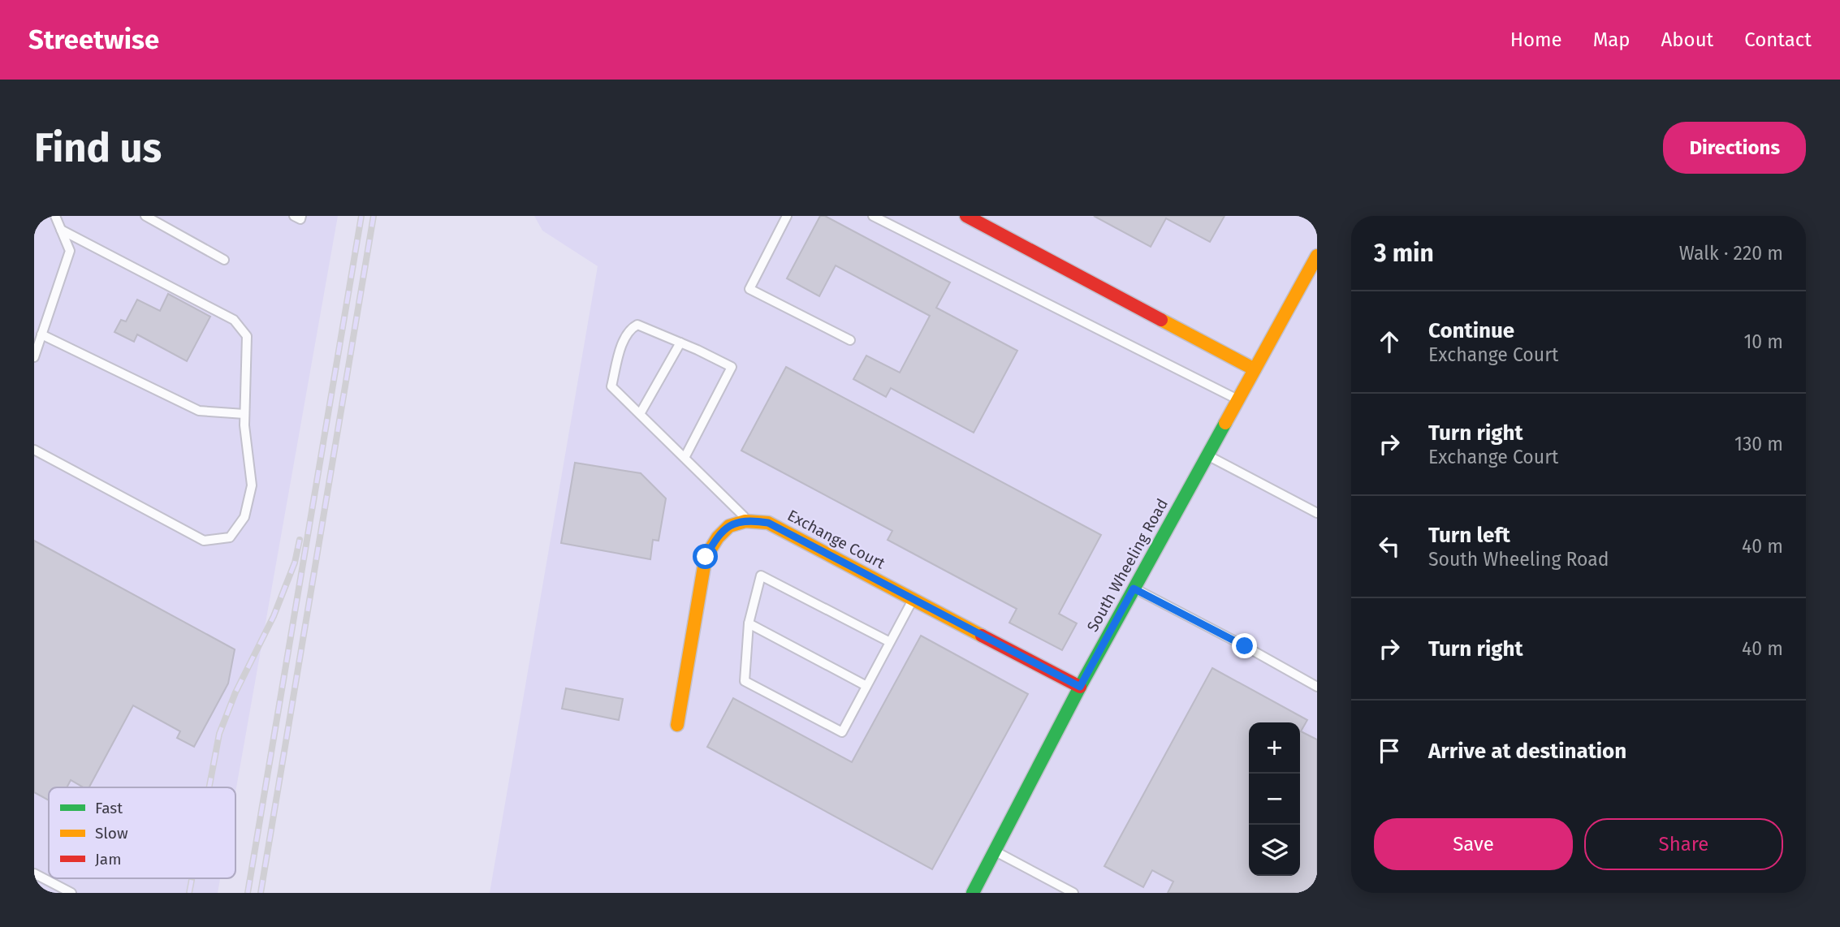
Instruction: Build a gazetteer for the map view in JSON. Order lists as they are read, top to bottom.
{
  "streets": {
    "street": ["Exchange Court", "South Wheeling Road"]
  },
  "crossings": [
    ["Exchange Court", "South Wheeling Road"]
  ],
  "legend": ["Fast", "Slow", "Jam"],
  "page": {
    "header": "Streetwise",
    "nav": [
      "Home",
      "Map",
      "About",
      "Contact"
    ],
    "buttons": [
      "Directions",
      ["Save", "Share"]
    ],
    "title": "Find us",
    "heading": ["3 min", "Walk · 220 m"],
    "list": [
      ["Continue", "Exchange Court", "10 m"],
      ["Turn right", "Exchange Court", "130 m"],
      ["Turn left", "South Wheeling Road", "40 m"],
      ["Turn right", "40 m"],
      "Arrive at destination"
    ],
    "map_buttons": ["+", "−"]
  }
}
